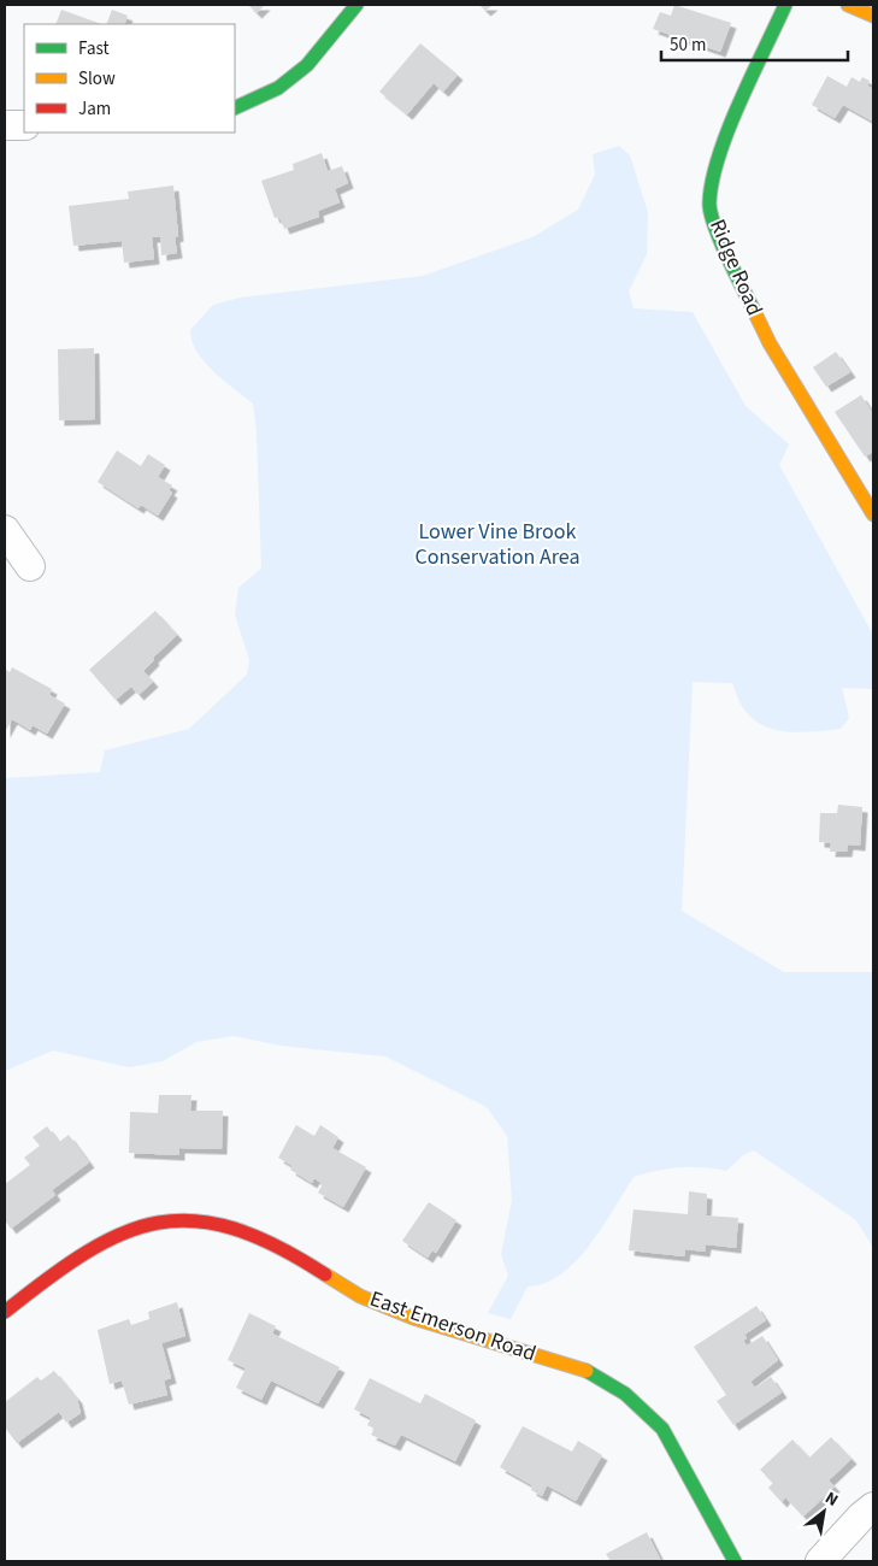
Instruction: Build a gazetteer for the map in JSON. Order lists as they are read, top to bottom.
{
  "streets": {
    "street": ["Ridge Road", "East Emerson Road"]
  },
  "parks": ["Lower Vine Brook Conservation Area"],
  "legend": ["Fast", "Slow", "Jam"],
  "scale_bar": "50 m",
  "north": "top right"
}
